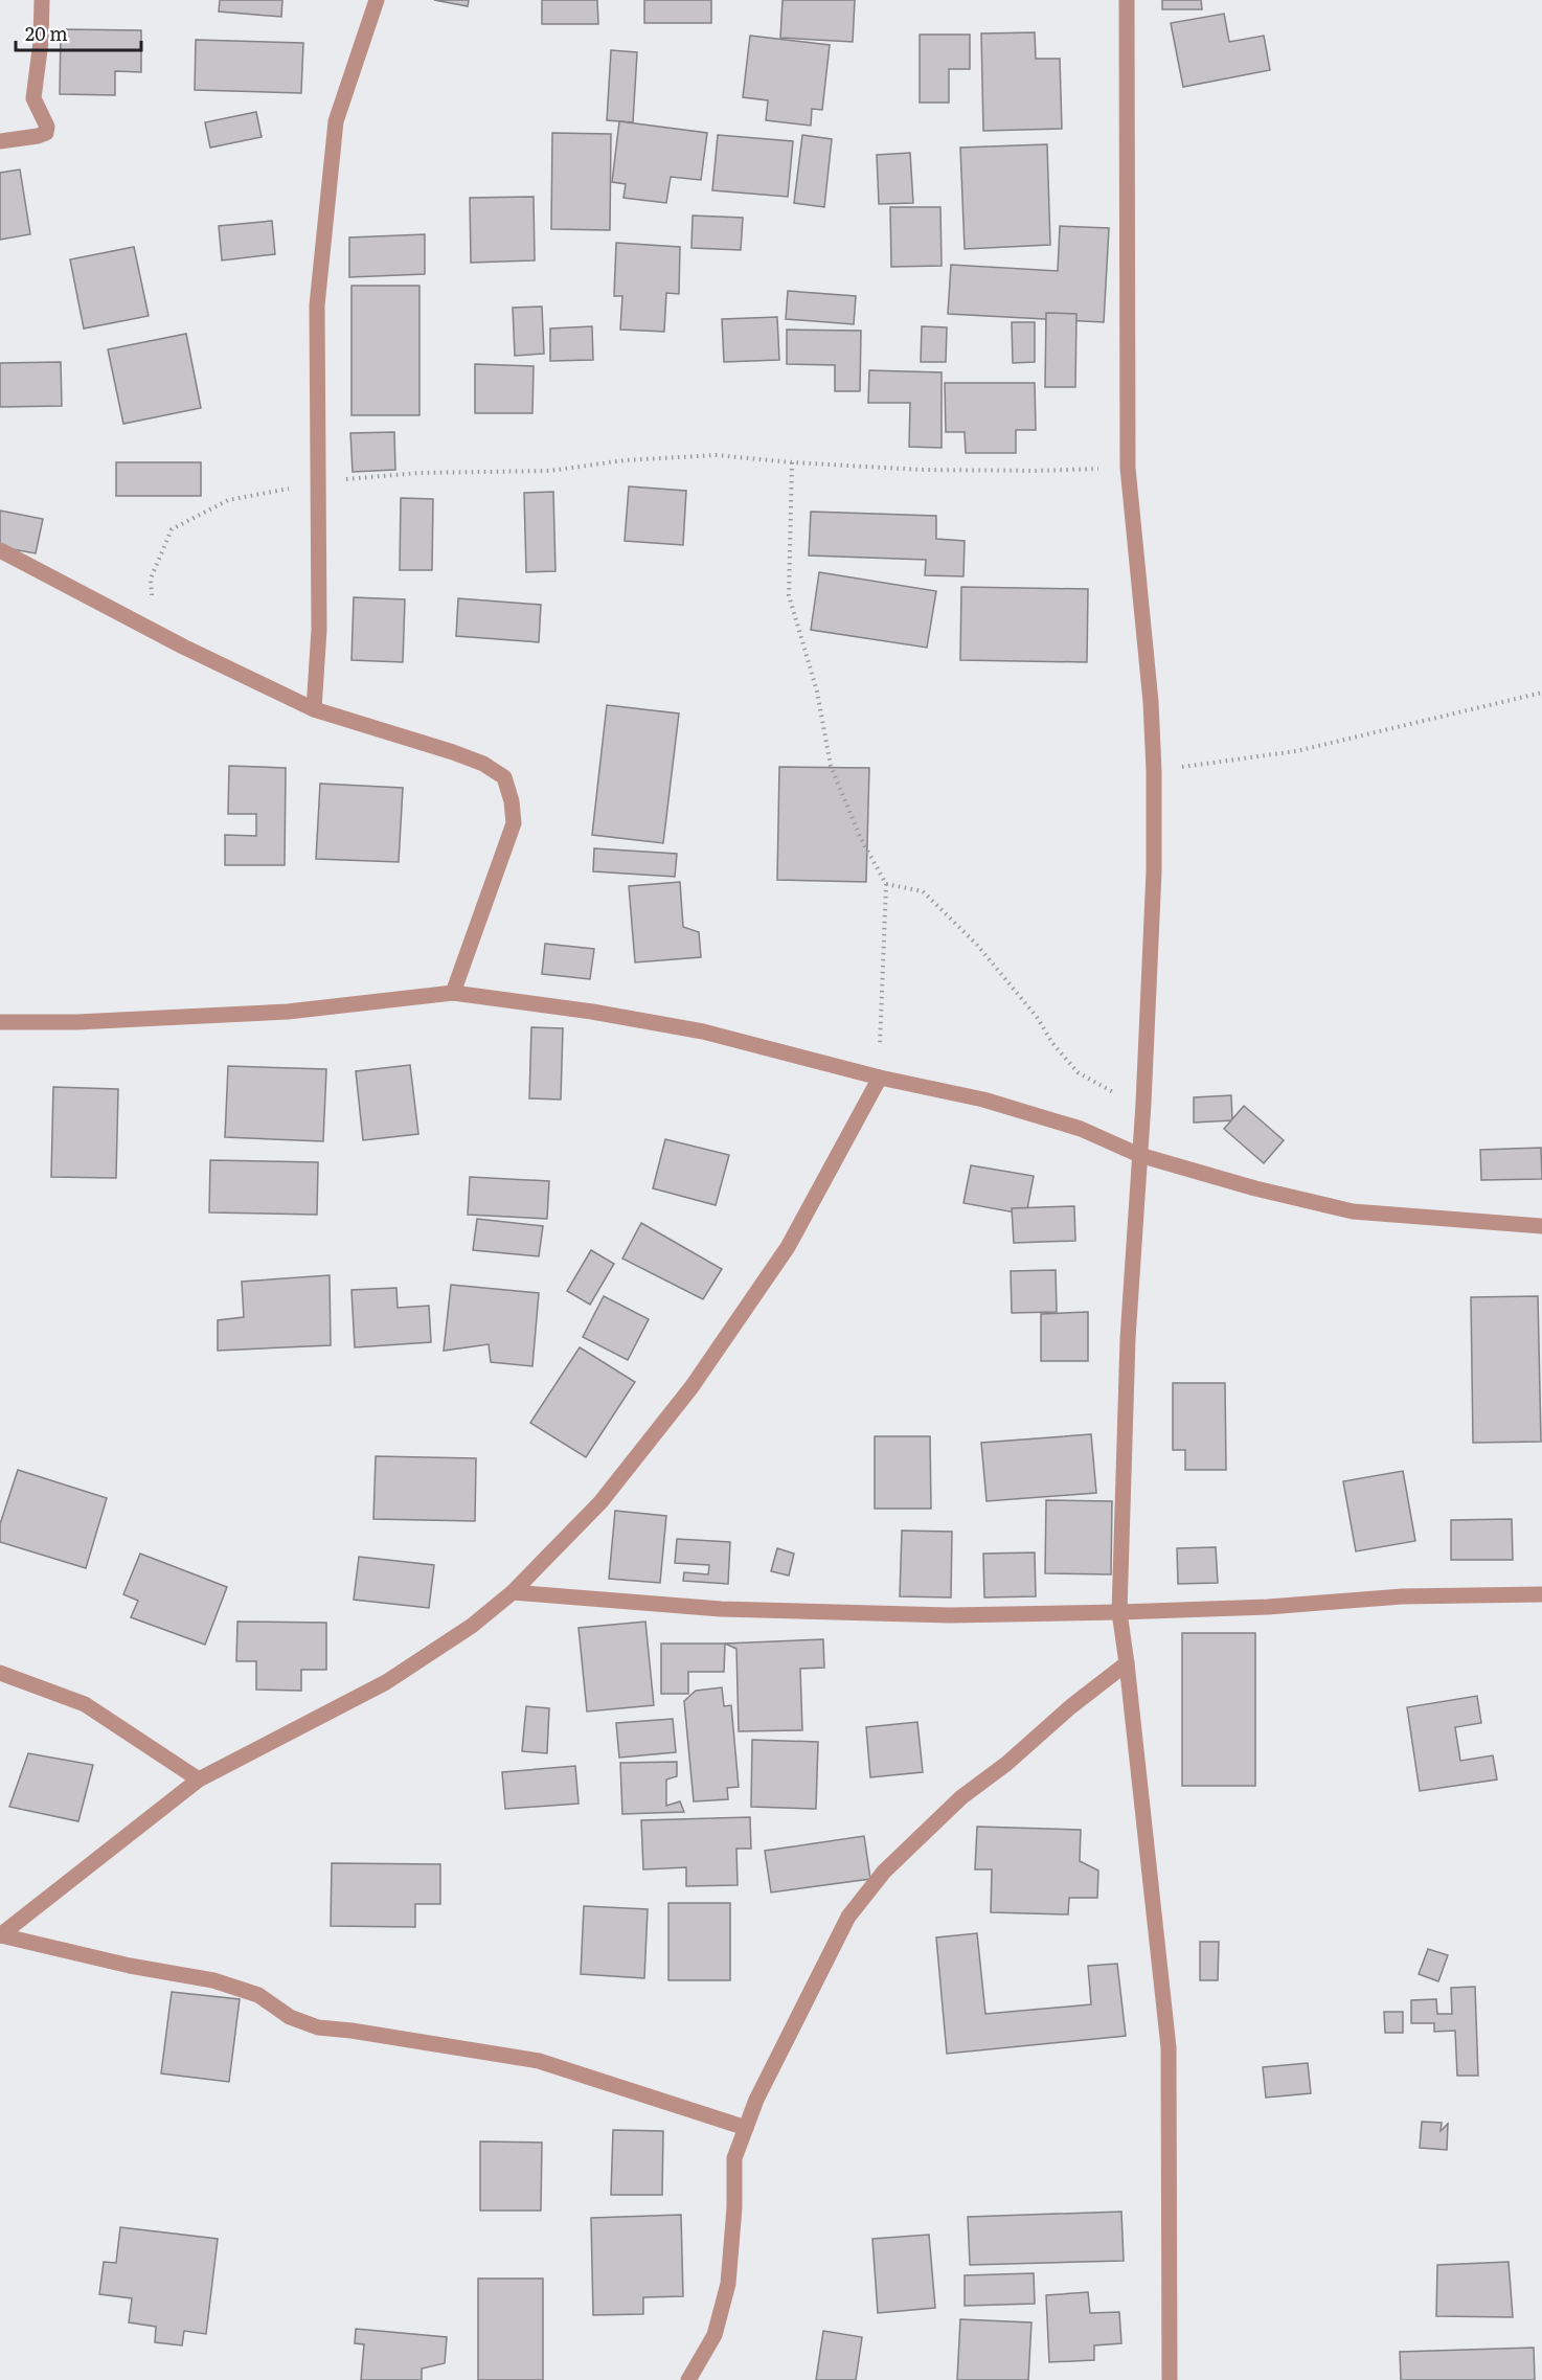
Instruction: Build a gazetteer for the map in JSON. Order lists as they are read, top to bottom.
{
  "scale_bar": "20 m"
}
